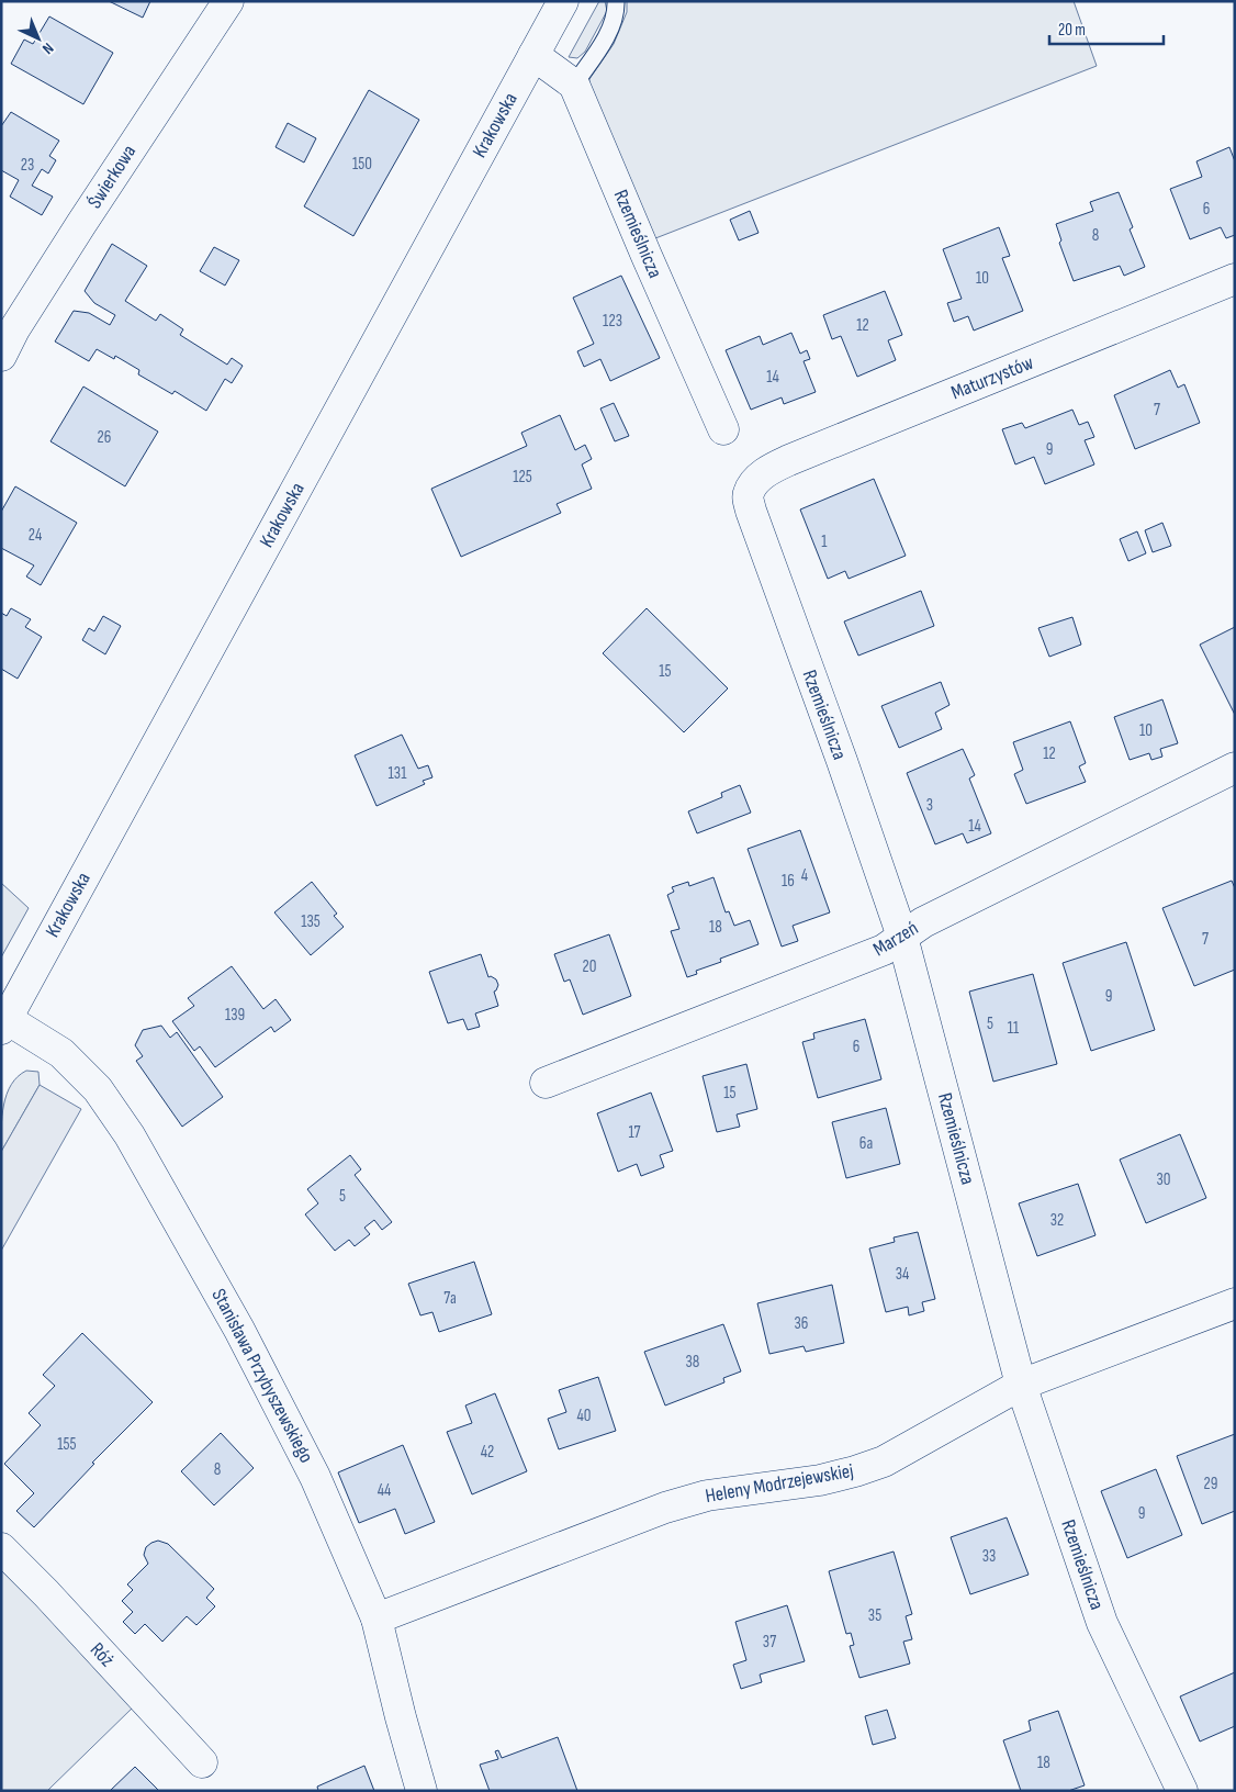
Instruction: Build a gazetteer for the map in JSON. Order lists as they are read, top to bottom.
{
  "streets": {
    "street": [
      "Krakowska",
      "Świerkowa",
      "Rzemieślnicza",
      "Maturzystów",
      "Marzeń",
      "Stanisława Przybyszewskiego",
      "Heleny Modrzejewskiej",
      "Róż"
    ]
  },
  "crossings": [
    ["Krakowska", "Stanisława Przybyszewskiego"],
    ["Rzemieślnicza", "Maturzystów"],
    ["Rzemieślnicza", "Marzeń"],
    ["Rzemieślnicza", "Heleny Modrzejewskiej"],
    ["Stanisława Przybyszewskiego", "Heleny Modrzejewskiej"]
  ],
  "house_numbers": [
    "150",
    "23",
    "6",
    "8",
    "10",
    "123",
    "12",
    "14",
    "7",
    "26",
    "9",
    "125",
    "24",
    "1",
    "15",
    "10",
    "12",
    "131",
    "3",
    "14",
    "4",
    "16",
    "135",
    "18",
    "7",
    "20",
    "9",
    "139",
    "5",
    "11",
    "6",
    "15",
    "17",
    "6a",
    "30",
    "5",
    "32",
    "34",
    "7a",
    "36",
    "38",
    "40",
    "155",
    "42",
    "8",
    "29",
    "44",
    "9",
    "33",
    "35",
    "37",
    "18"
  ],
  "scale_bar": "20 m",
  "north": "bottom right"
}
